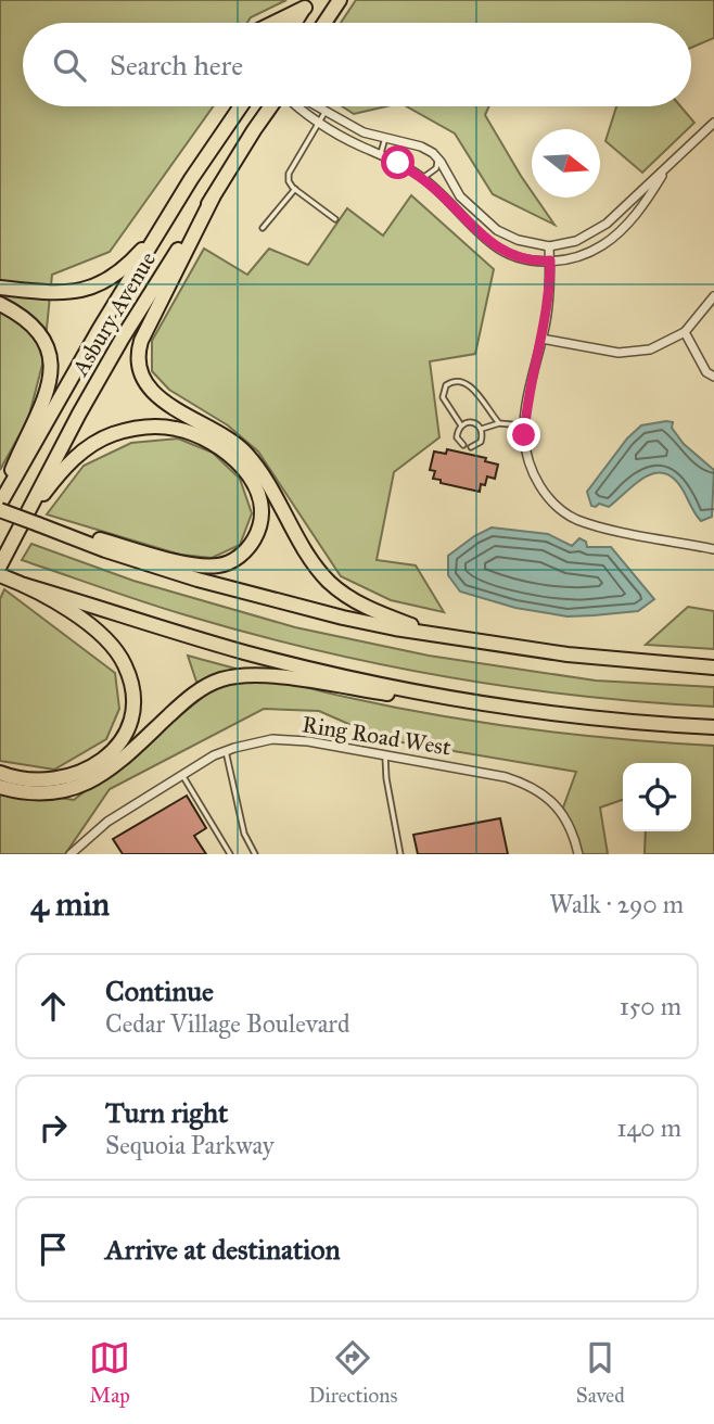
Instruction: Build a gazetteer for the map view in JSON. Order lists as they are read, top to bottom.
{
  "streets": {
    "highway": ["Asbury Avenue"],
    "street": ["Ring Road West"]
  },
  "north": "right",
  "page": {
    "search": "Search here",
    "heading": ["4 min", "Walk · 290 m"],
    "list": [
      ["Continue", "Cedar Village Boulevard", "150 m"],
      ["Turn right", "Sequoia Parkway", "140 m"],
      "Arrive at destination"
    ],
    "nav": ["Map", "Directions", "Saved"]
  }
}
